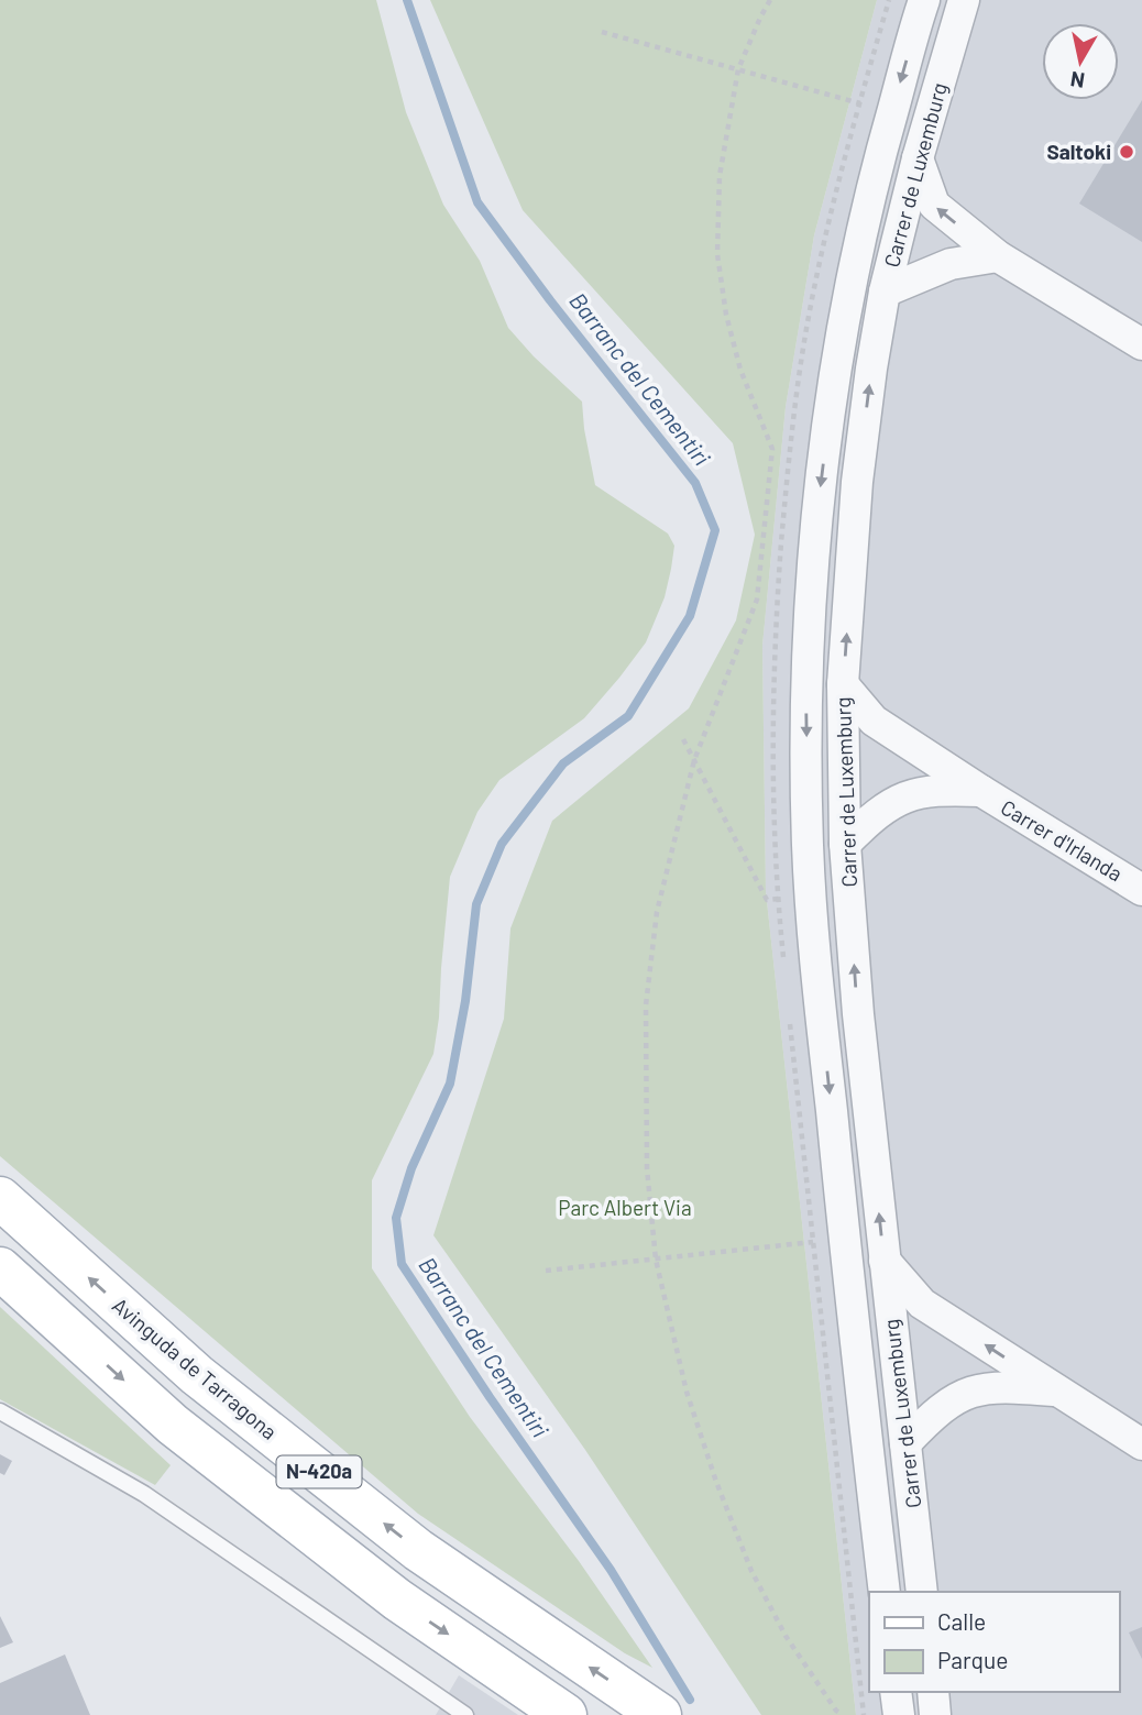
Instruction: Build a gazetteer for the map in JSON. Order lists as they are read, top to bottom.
{
  "streets": {
    "main road": ["Avinguda de Tarragona", "N-420a"],
    "street": ["Carrer de Luxemburg", "Carrer d'Irlanda"]
  },
  "crossings": [
    ["Carrer de Luxemburg", "Carrer d'Irlanda"]
  ],
  "water": ["Barranc del Cementiri"],
  "parks": ["Parc Albert Via"],
  "places": ["Saltoki"],
  "legend": ["Calle", "Parque"],
  "north": "bottom"
}
